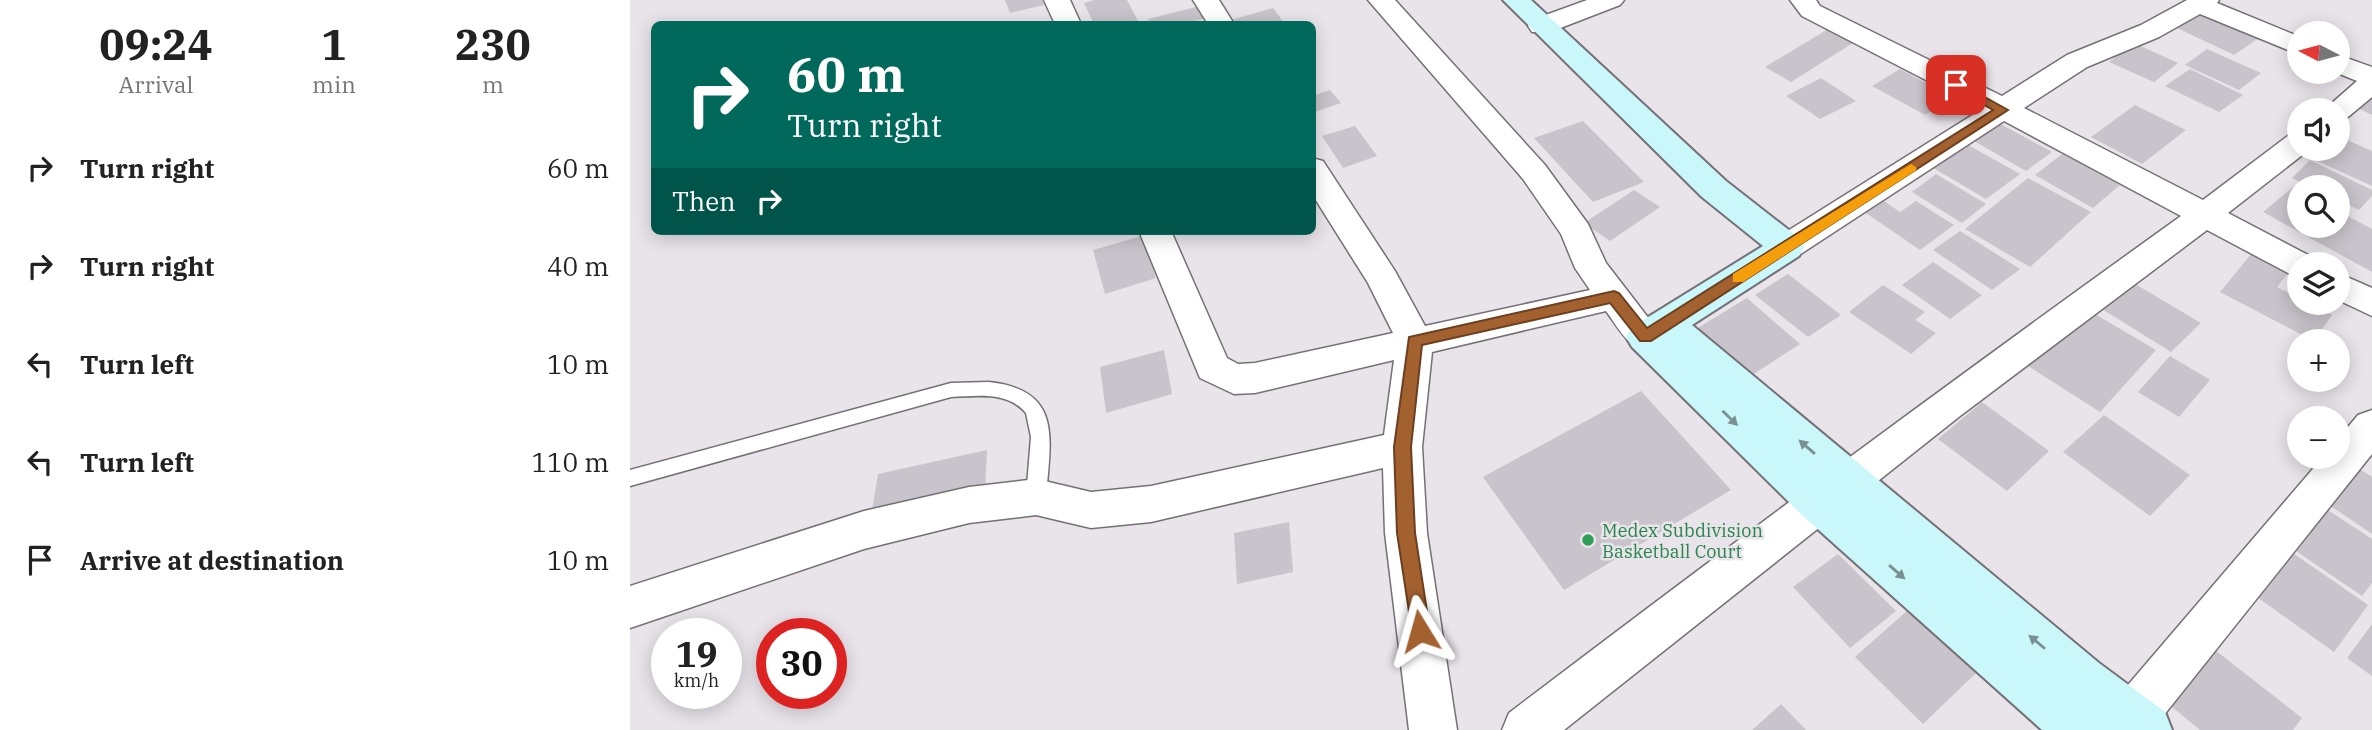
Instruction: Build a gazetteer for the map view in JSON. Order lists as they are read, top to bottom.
{
  "places": ["Medex Subdivision Basketball Court"],
  "north": "left",
  "page": {
    "eta": [
      "09:24",
      "Arrival",
      "1",
      "min",
      "230",
      "m"
    ],
    "map_buttons": ["+", "−"],
    "turn": ["60 m", "Turn right"],
    "list": [
      {
        "name": "Turn right",
        "value": "60 m"
      },
      {
        "name": "Turn right",
        "value": "40 m"
      },
      {
        "name": "Turn left",
        "value": "10 m"
      },
      {
        "name": "Turn left",
        "value": "110 m"
      },
      {
        "name": "Arrive at destination",
        "value": "10 m"
      }
    ],
    "then": "Then",
    "speed": "19 km/h",
    "limit": "30"
  }
}
